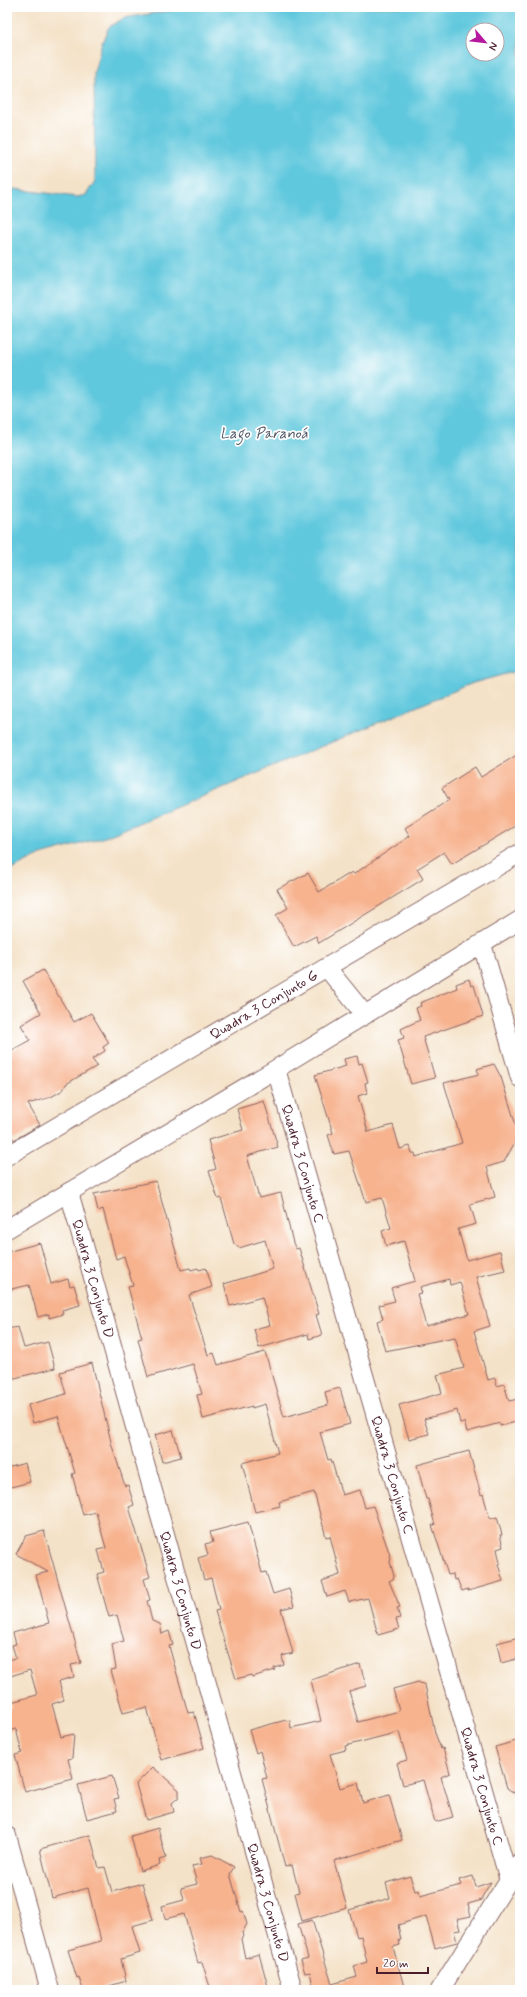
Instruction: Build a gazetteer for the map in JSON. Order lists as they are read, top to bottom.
{
  "streets": {
    "street": ["Quadra 3 Conjunto G", "Quadra 3 Conjunto C", "Quadra 3 Conjunto D"]
  },
  "water": ["Lago Paranoá"],
  "scale_bar": "20 m",
  "north": "bottom right"
}
